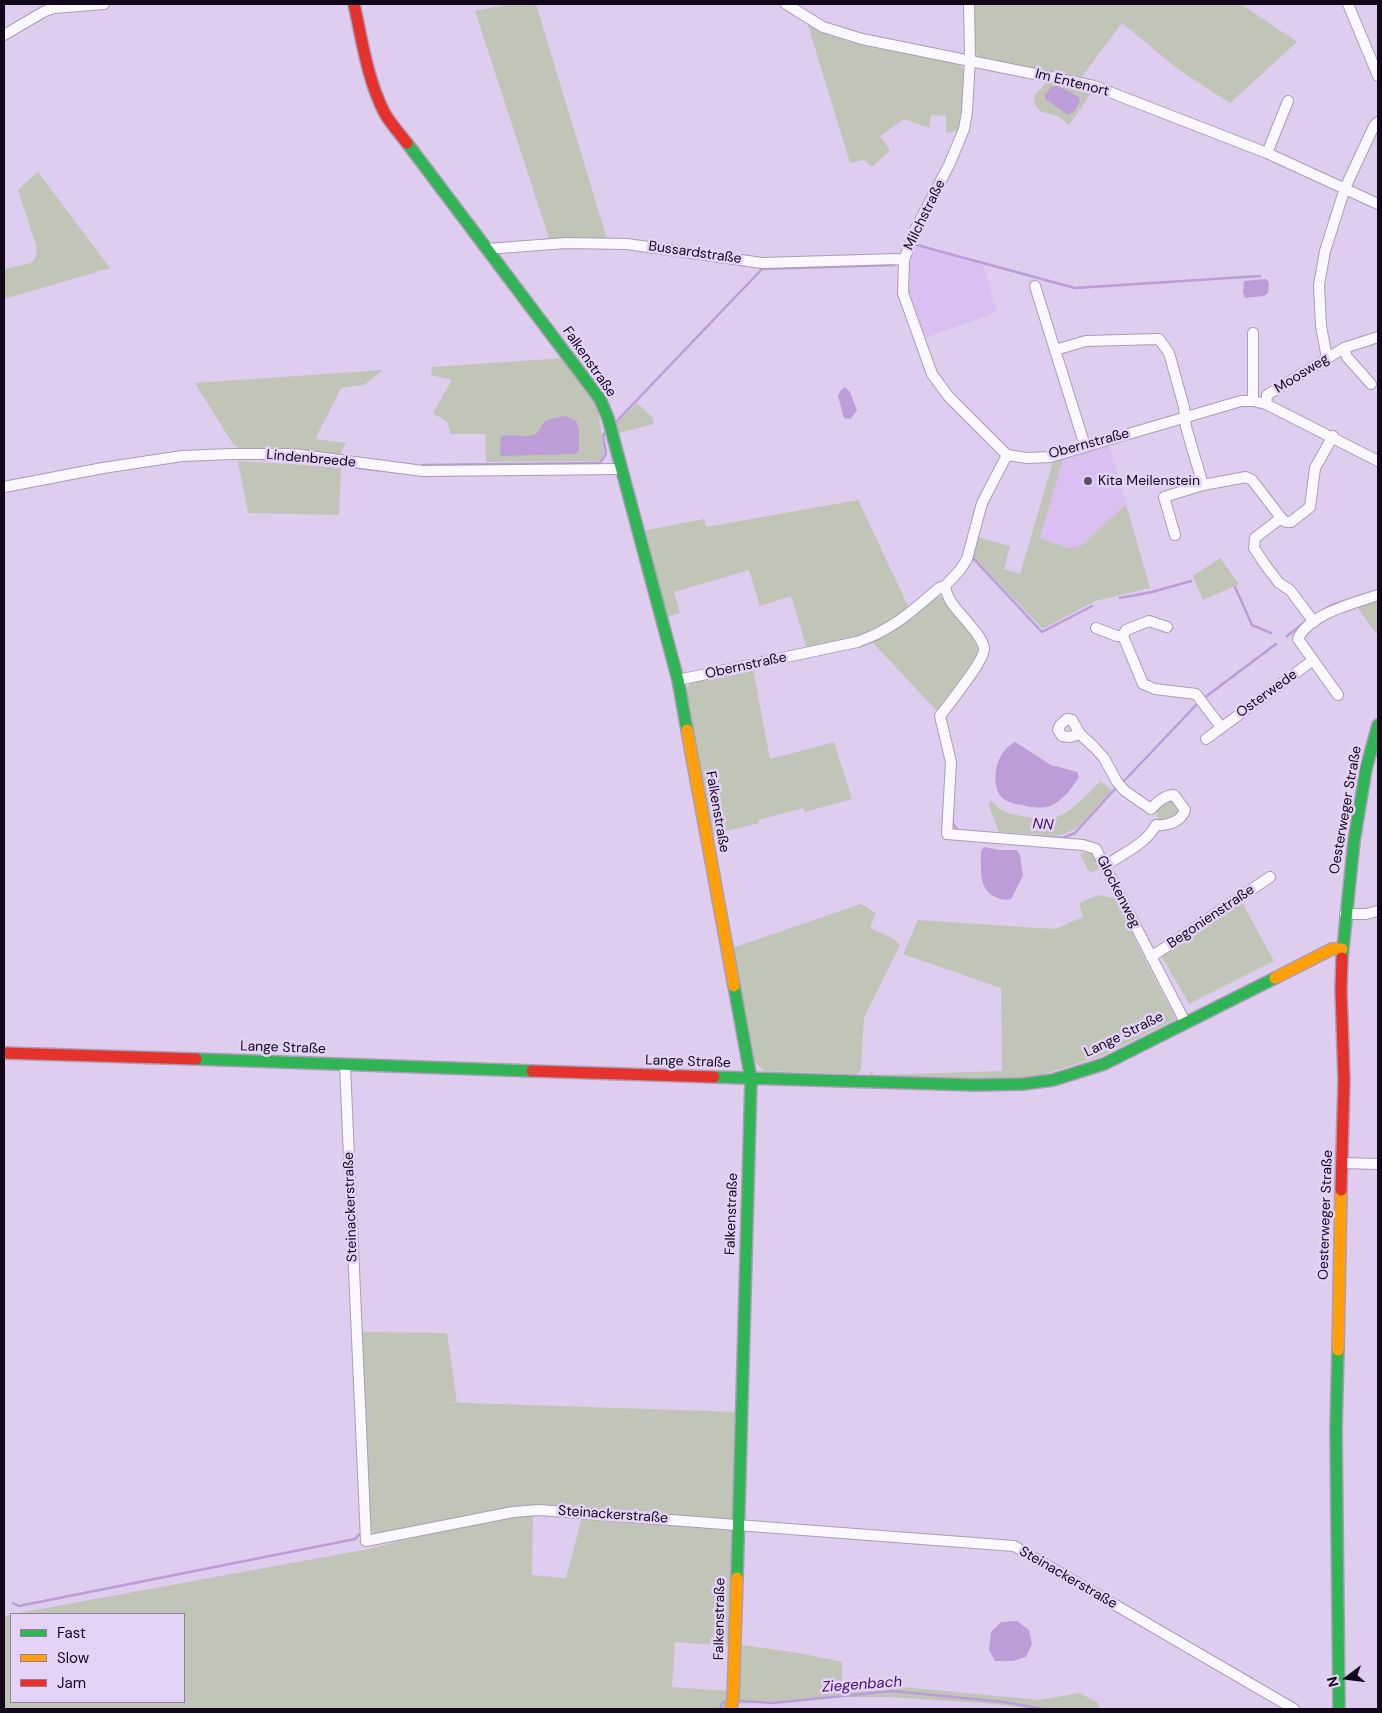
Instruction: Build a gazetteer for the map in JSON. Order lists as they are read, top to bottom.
{
  "streets": {
    "street": [
      "Im Entenort",
      "Milchstraße",
      "Bussardstraße",
      "Falkenstraße",
      "Moosweg",
      "Obernstraße",
      "Lindenbreede",
      "Osterwede",
      "Oesterweger Straße",
      "Glockenweg",
      "Begonienstraße",
      "Lange Straße",
      "Steinackerstraße"
    ]
  },
  "crossings": [
    ["Im Entenort", "Milchstraße"],
    ["Milchstraße", "Bussardstraße"],
    ["Milchstraße", "Obernstraße"],
    ["Bussardstraße", "Falkenstraße"],
    ["Falkenstraße", "Obernstraße"],
    ["Falkenstraße", "Lindenbreede"],
    ["Falkenstraße", "Lange Straße"],
    ["Falkenstraße", "Steinackerstraße"],
    ["Moosweg", "Obernstraße"],
    ["Obernstraße", "Glockenweg"],
    ["Oesterweger Straße", "Lange Straße"],
    ["Glockenweg", "Begonienstraße"],
    ["Glockenweg", "Lange Straße"],
    ["Lange Straße", "Steinackerstraße"]
  ],
  "water": ["NN", "Ziegenbach"],
  "places": ["Kita Meilenstein"],
  "legend": ["Fast", "Slow", "Jam"],
  "north": "left"
}
